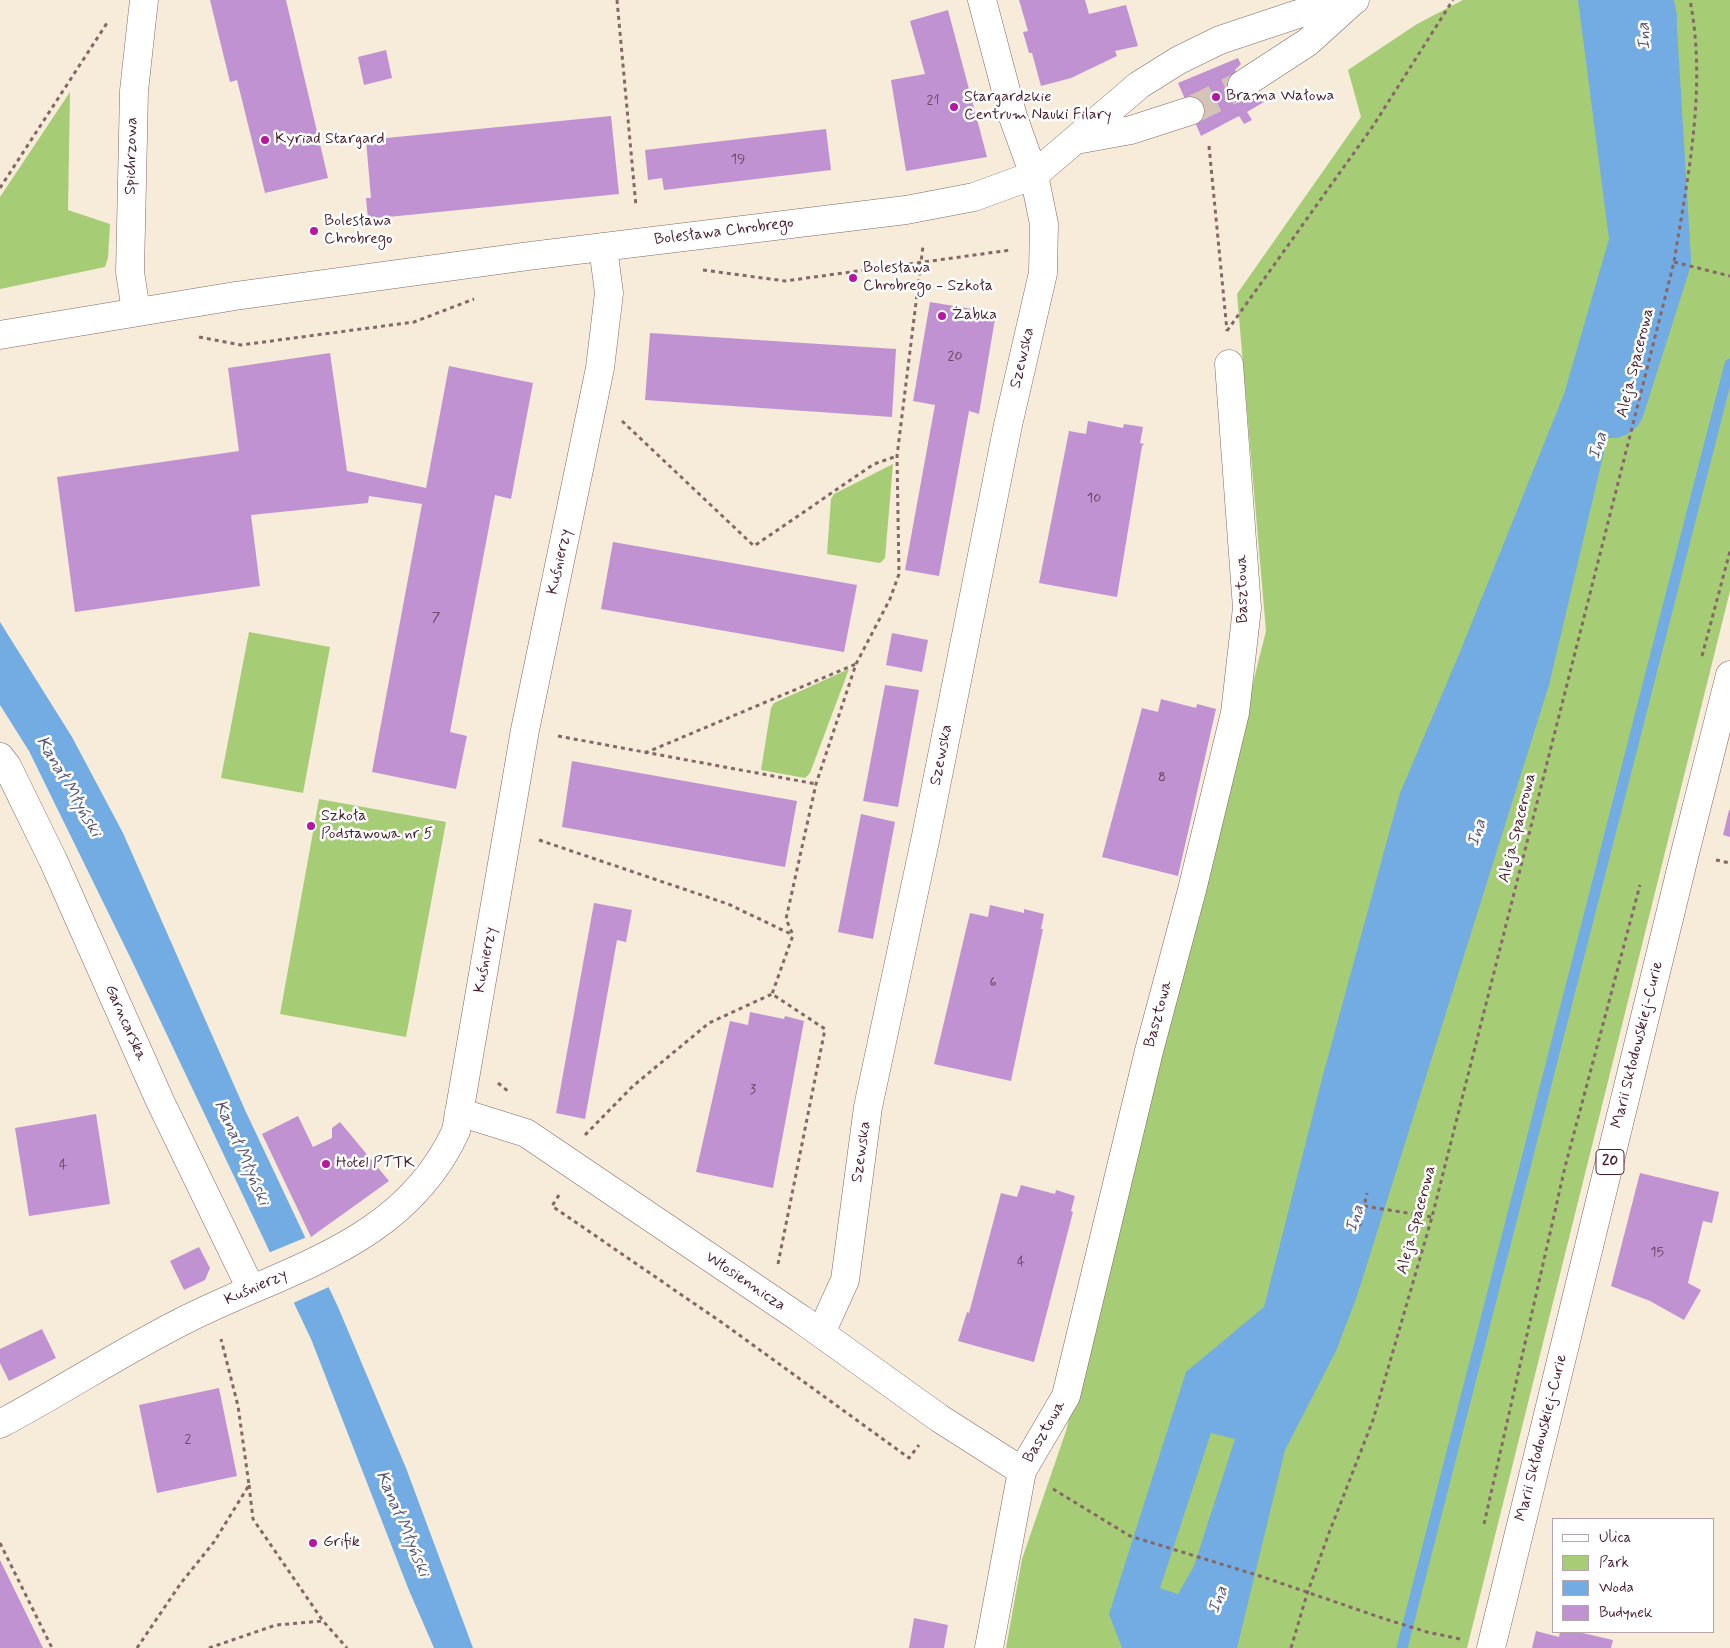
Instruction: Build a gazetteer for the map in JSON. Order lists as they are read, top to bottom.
{
  "streets": {
    "street": [
      "Spichrzowa",
      "Bolesława Chrobrego",
      "Szewska",
      "Kuśnierzy",
      "Basztowa",
      "Garncarska",
      "Marii Skłodowskiej-Curie",
      "20",
      "Włosiennicza"
    ],
    "path": ["Aleja Spacerowa"]
  },
  "crossings": [
    ["Spichrzowa", "Bolesława Chrobrego"],
    ["Bolesława Chrobrego", "Szewska"],
    ["Bolesława Chrobrego", "Kuśnierzy"],
    ["Szewska", "Włosiennicza"],
    ["Kuśnierzy", "Garncarska"],
    ["Kuśnierzy", "Włosiennicza"],
    ["Basztowa", "Włosiennicza"]
  ],
  "water": ["Ina", "Kanał Młyński"],
  "places": [
    "Brama Wałowa",
    "Stargardzkie Centrum Nauki Filary",
    "Kyriad Stargard",
    "Bolesława Chrobrego",
    "Bolesława Chrobrego - Szkoła",
    "Żabka",
    "Szkoła Podstawowa nr 5",
    "Hotel PTTK",
    "Grifik"
  ],
  "house_numbers": [
    "21",
    "19",
    "20",
    "10",
    "7",
    "8",
    "6",
    "3",
    "4",
    "15",
    "4",
    "2"
  ],
  "legend": [
    "Ulica",
    "Park",
    "Woda",
    "Budynek"
  ]
}
